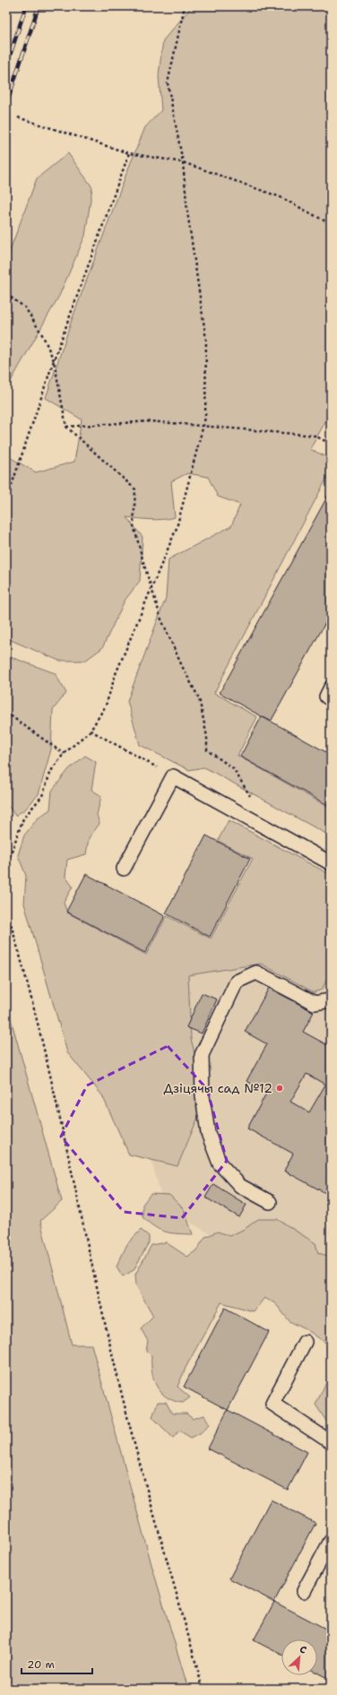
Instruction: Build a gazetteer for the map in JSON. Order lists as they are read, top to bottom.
{
  "places": ["Дзіцячы сад №12"],
  "scale_bar": "20 m",
  "north": "top right"
}
